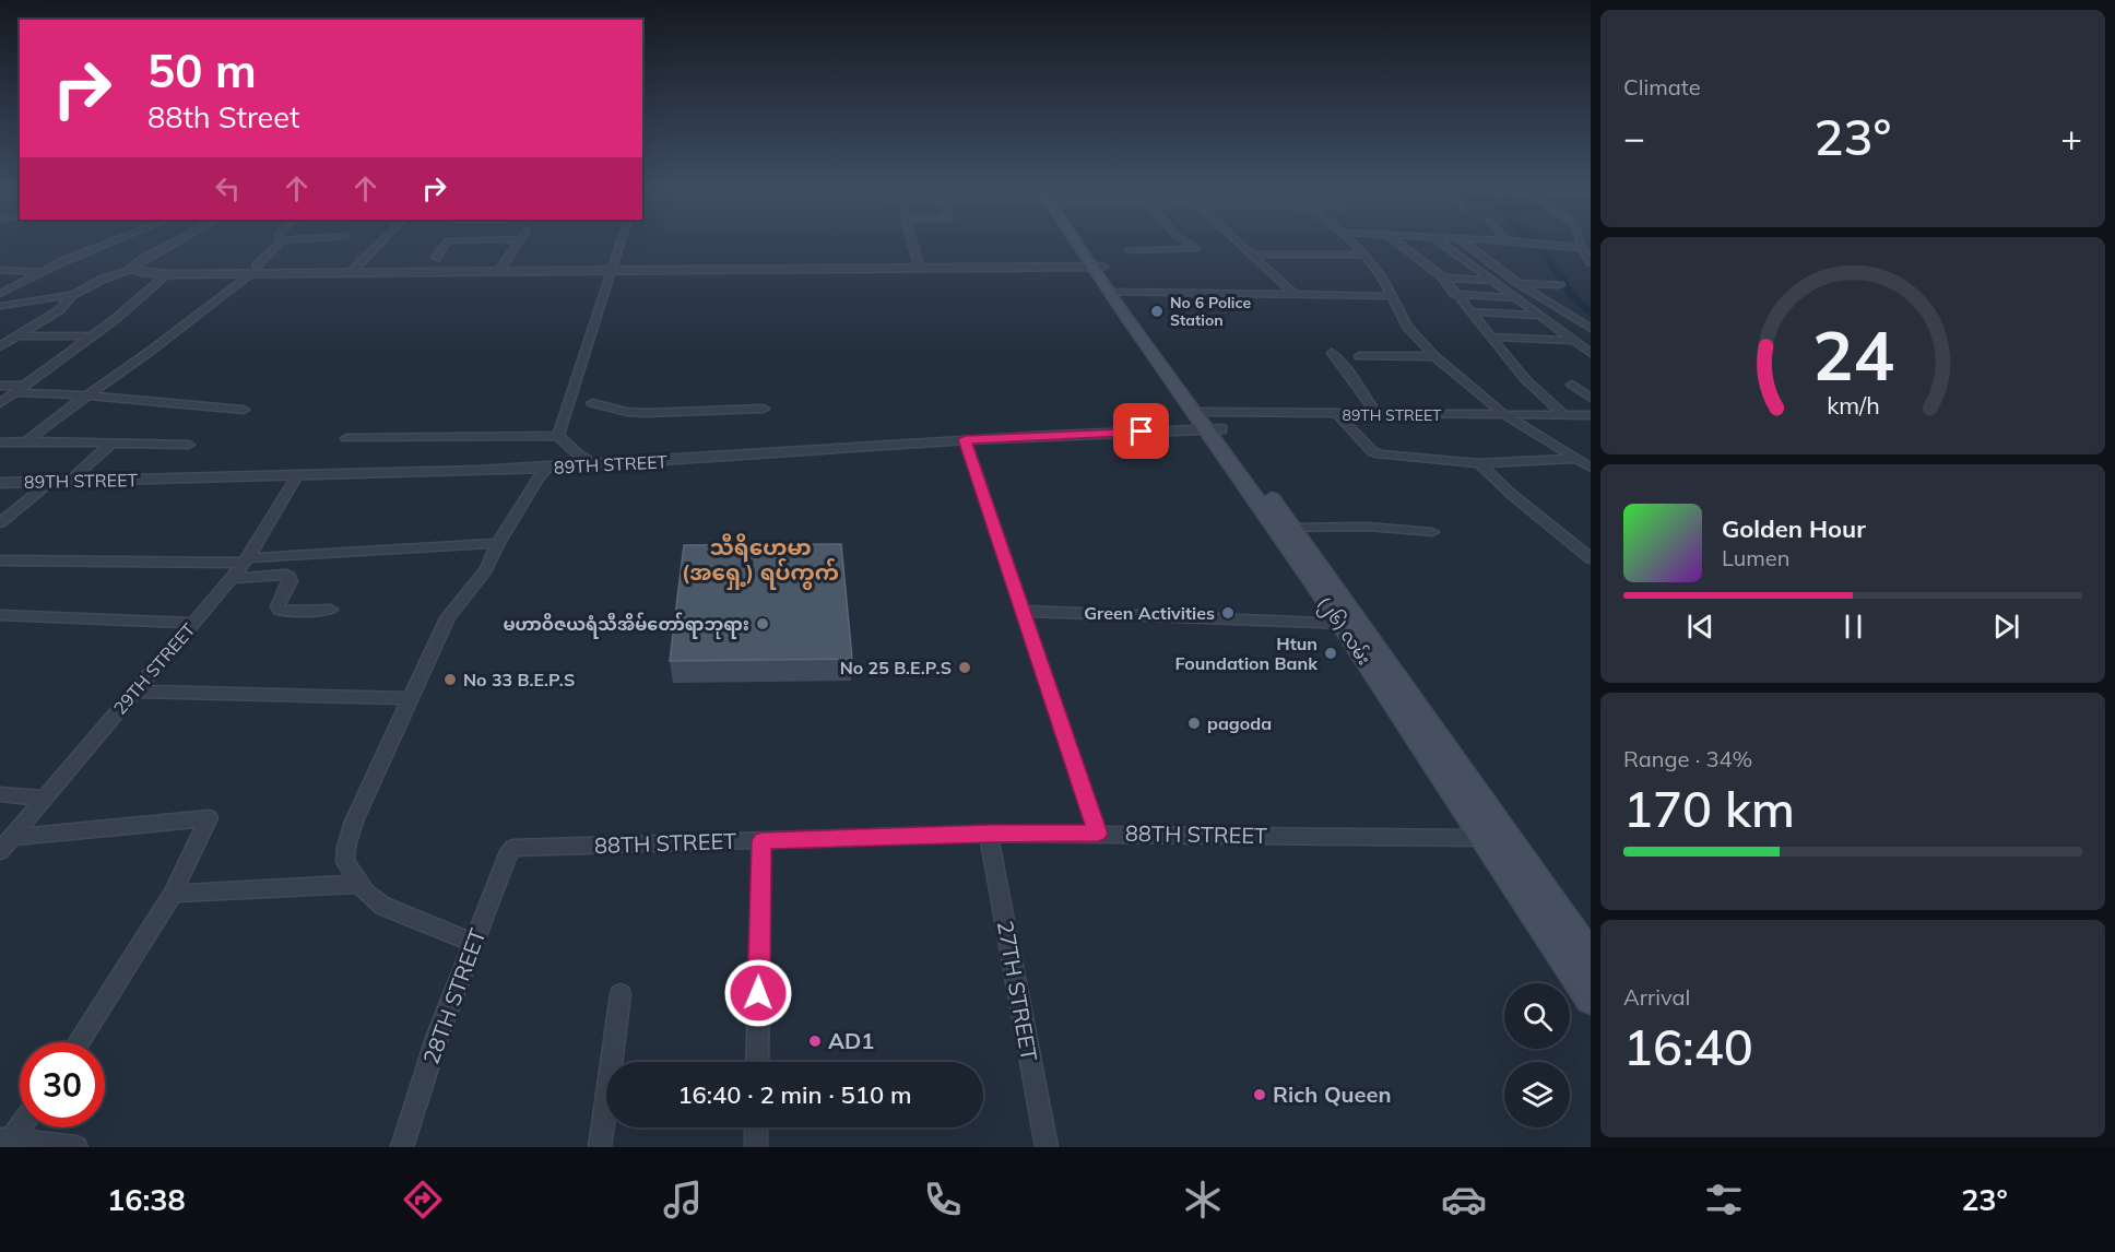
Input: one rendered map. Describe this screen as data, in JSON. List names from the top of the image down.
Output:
{
  "streets": {
    "main road": ["(၂၆) လမ်း"],
    "street": [
      "89TH STREET",
      "29TH STREET",
      "88TH STREET",
      "27TH STREET",
      "28TH STREET"
    ]
  },
  "crossings": [
    ["89TH STREET", "(၂၆) လမ်း"],
    ["89TH STREET", "29TH STREET"],
    ["(၂၆) လမ်း", "88TH STREET"],
    ["88TH STREET", "27TH STREET"],
    ["88TH STREET", "28TH STREET"]
  ],
  "districts": ["သီရိဟေမာ (အရှေ့) ရပ်ကွက်"],
  "places": [
    "No 6 Police Station",
    "Green Activities",
    "မဟာဝိဇယရံသီအိမ်တော်ရာဘုရား",
    "Htun Foundation Bank",
    "No 25 B.E.P.S",
    "No 33 B.E.P.S",
    "pagoda",
    "AD1",
    "Rich Queen"
  ],
  "page": {
    "tile": [
      "Climate",
      ["Range · 34%", "170 km"],
      ["Arrival", "16:40"]
    ],
    "turn": ["50 m", "88th Street"],
    "heat": ["−", "23°", "+"],
    "song": ["Golden Hour", "Lumen"],
    "limit": "30",
    "trip": "16:40 · 2 min · 510 m",
    "tabs": ["16:38", "23°"],
    "gauge": ["24", "km/h"]
  }
}
